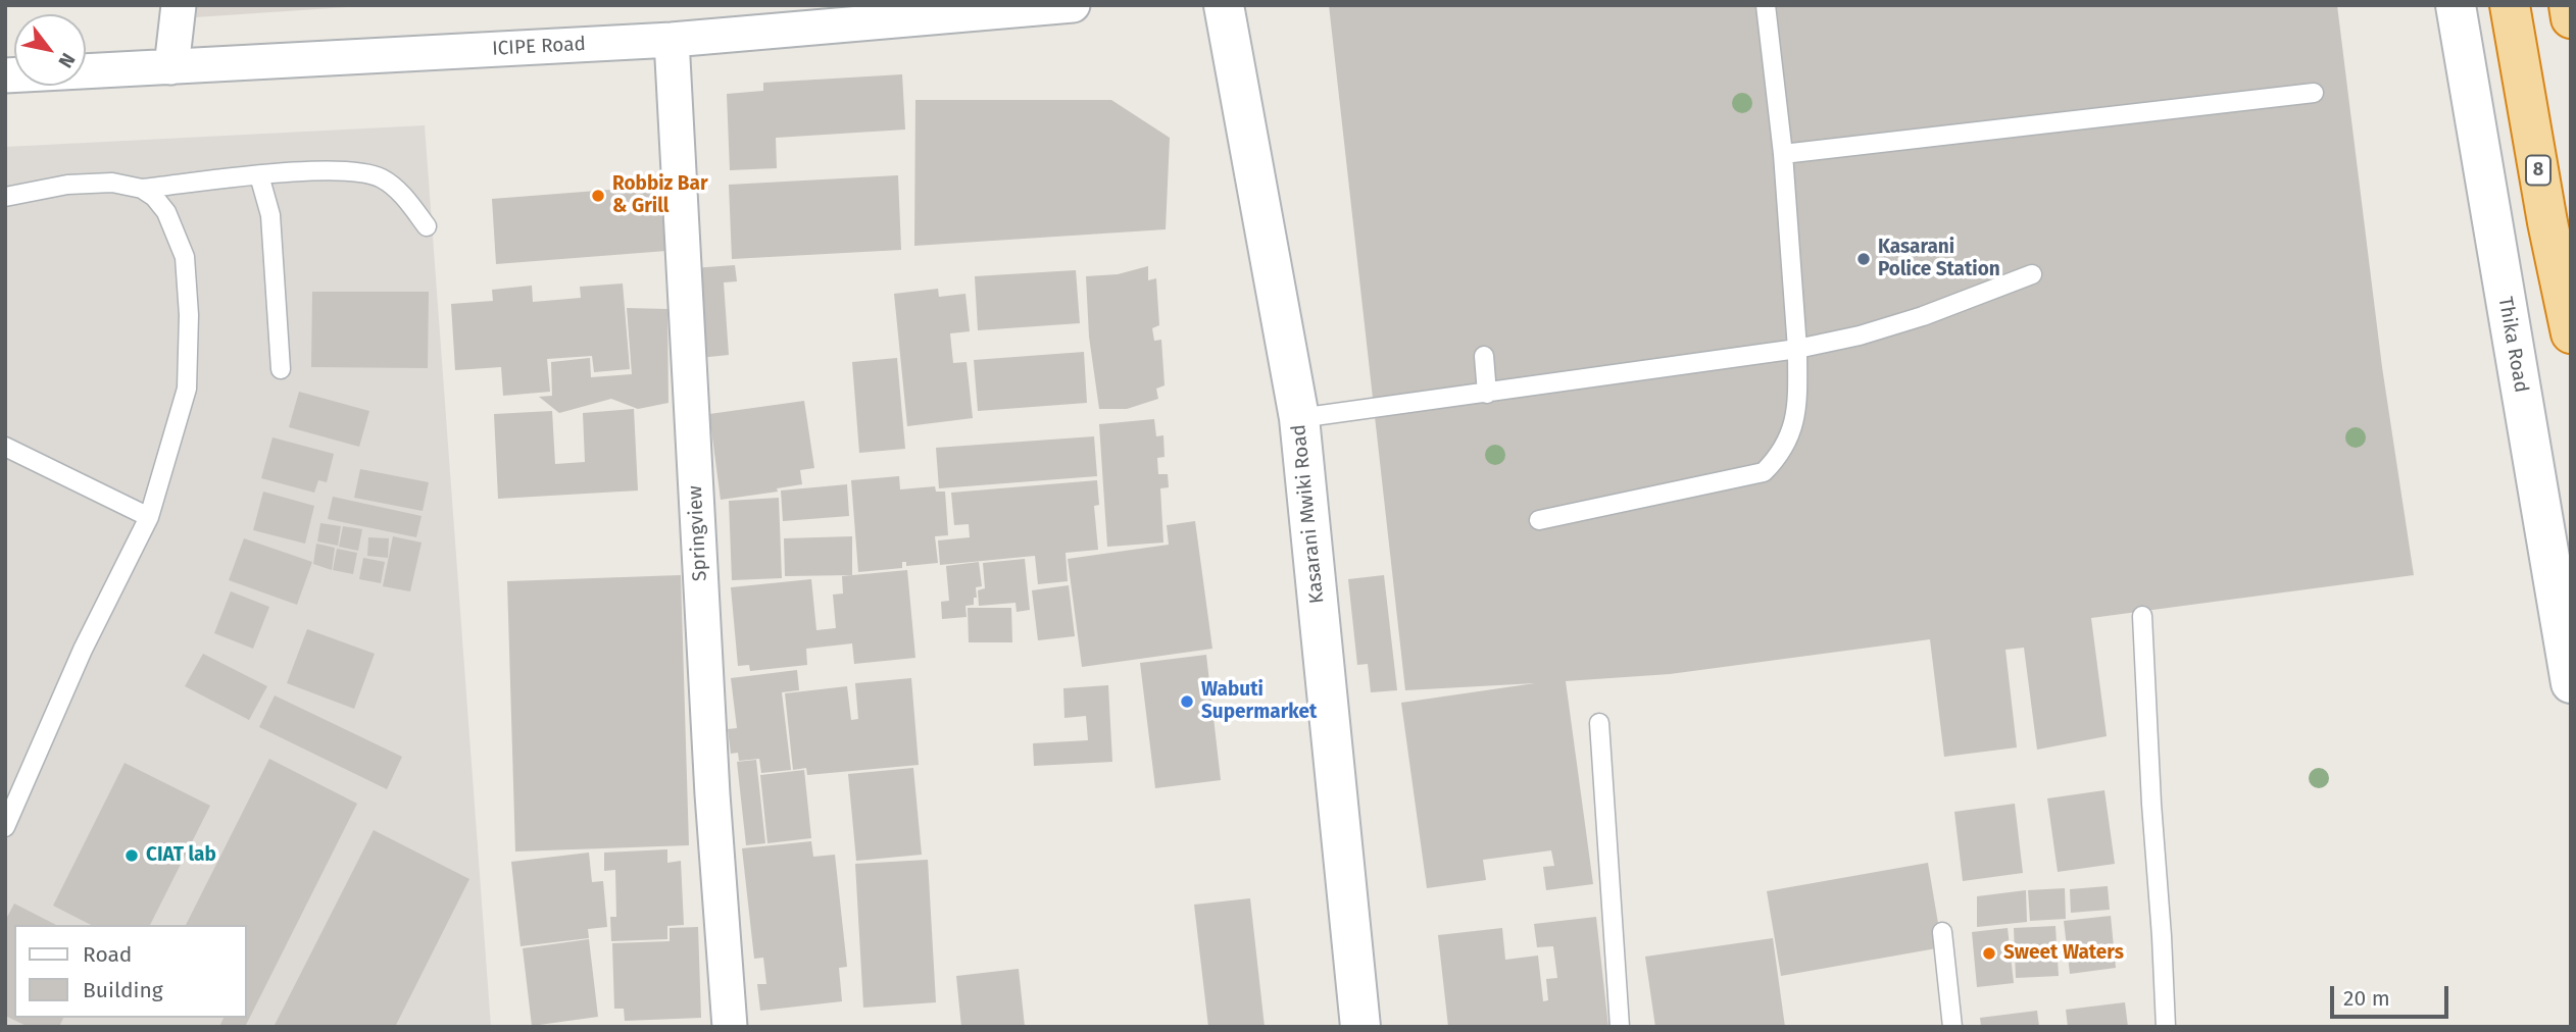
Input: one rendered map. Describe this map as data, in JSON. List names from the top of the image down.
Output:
{
  "streets": {
    "highway": ["8"],
    "main road": ["Thika Road", "Kasarani Mwiki Road"],
    "street": ["ICIPE Road", "Springview"]
  },
  "crossings": [
    ["ICIPE Road", "Springview"]
  ],
  "places": [
    "Robbiz Bar & Grill",
    "Kasarani Police Station",
    "Wabuti Supermarket",
    "CIAT lab",
    "Sweet Waters"
  ],
  "legend": ["Road", "Building"],
  "scale_bar": "20 m",
  "north": "bottom right"
}
